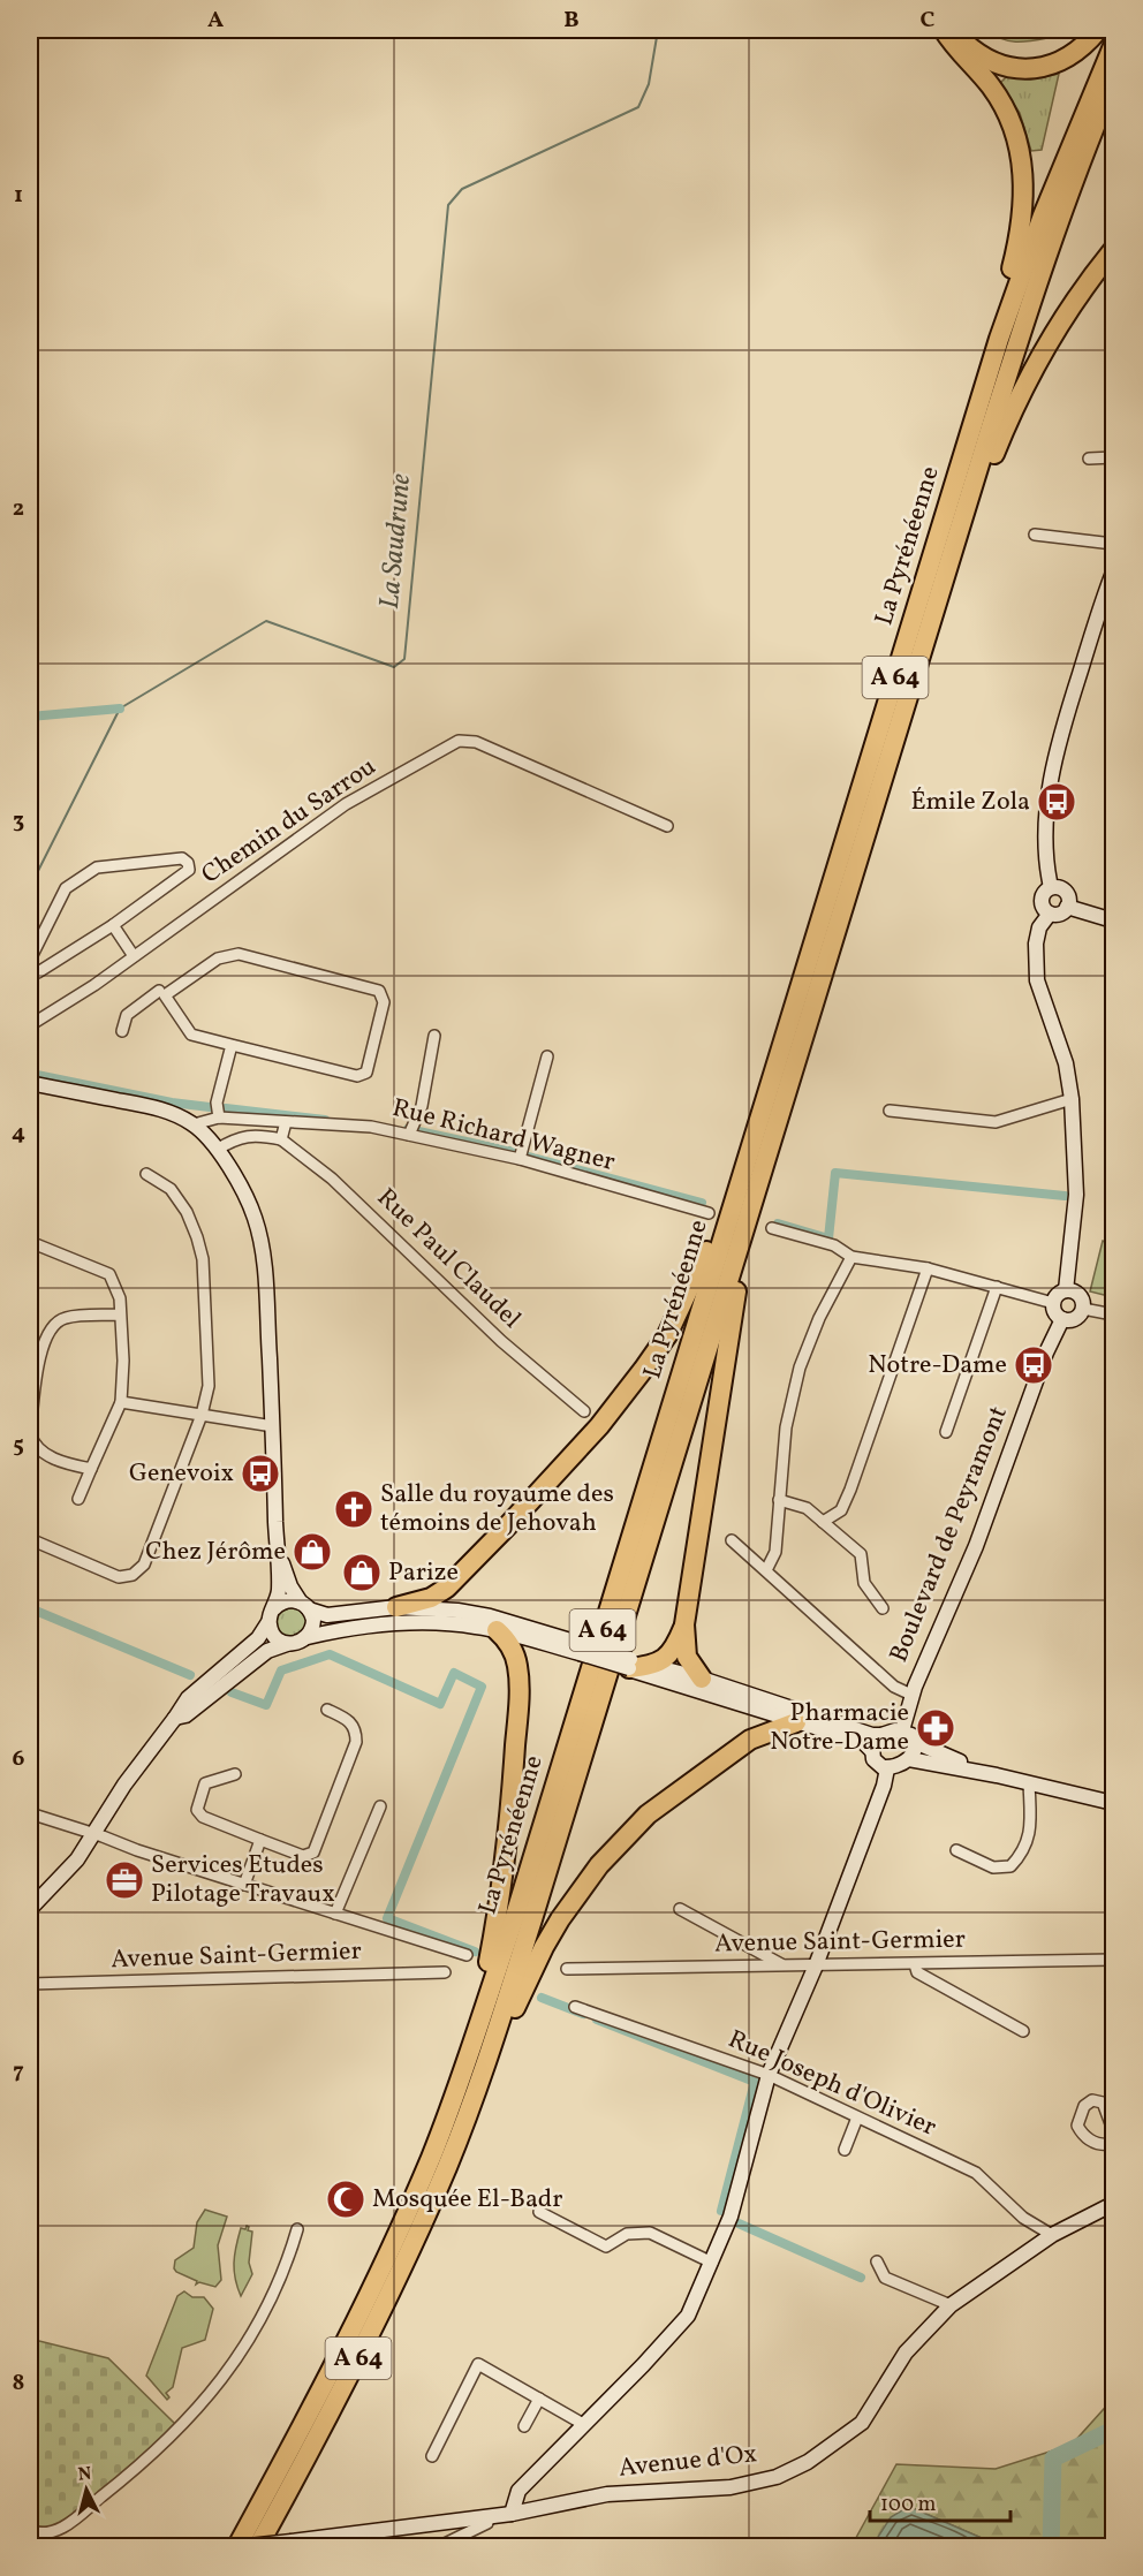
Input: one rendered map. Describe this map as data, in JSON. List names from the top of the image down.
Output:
{
  "streets": {
    "highway": ["La Pyrénéenne", "A 64"],
    "street": [
      "Chemin du Sarrou",
      "Rue Richard Wagner",
      "Rue Paul Claudel",
      "Boulevard de Peyramont",
      "Avenue Saint-Germier",
      "Rue Joseph d'Olivier",
      "Avenue d'Ox"
    ]
  },
  "crossings": [
    ["Rue Joseph d'Olivier", "Avenue d'Ox"]
  ],
  "water": ["La Saudrune"],
  "places": {
    "bus stop": ["Émile Zola", "Notre-Dame", "Genevoix"],
    "church": ["Salle du royaume des témoins de Jehovah"],
    "shop": ["Chez Jérôme", "Parize"],
    "pharmacy": ["Pharmacie Notre-Dame"],
    "office": ["Services Etudes Pilotage Travaux"],
    "mosque": ["Mosquée El-Badr"]
  },
  "scale_bar": "100 m",
  "north": "top",
  "grid": {
    "columns": ["A", "B", "C"],
    "rows": [
      "1",
      "2",
      "3",
      "4",
      "5",
      "6",
      "7",
      "8"
    ]
  }
}
